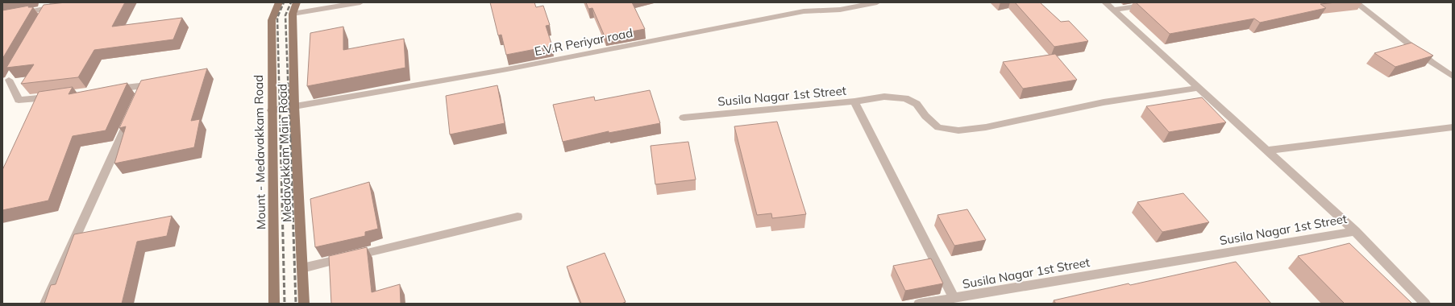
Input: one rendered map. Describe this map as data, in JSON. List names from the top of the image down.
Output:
{
  "streets": {
    "main road": ["Mount - Medavakkam Road", "Medavakkam Main Road"],
    "street": ["E.V.R Periyar road", "Susila Nagar 1st Street"]
  },
  "crossings": [
    ["E.V.R Periyar road", "Mount - Medavakkam Road"],
    ["E.V.R Periyar road", "Medavakkam Main Road"]
  ]
}
